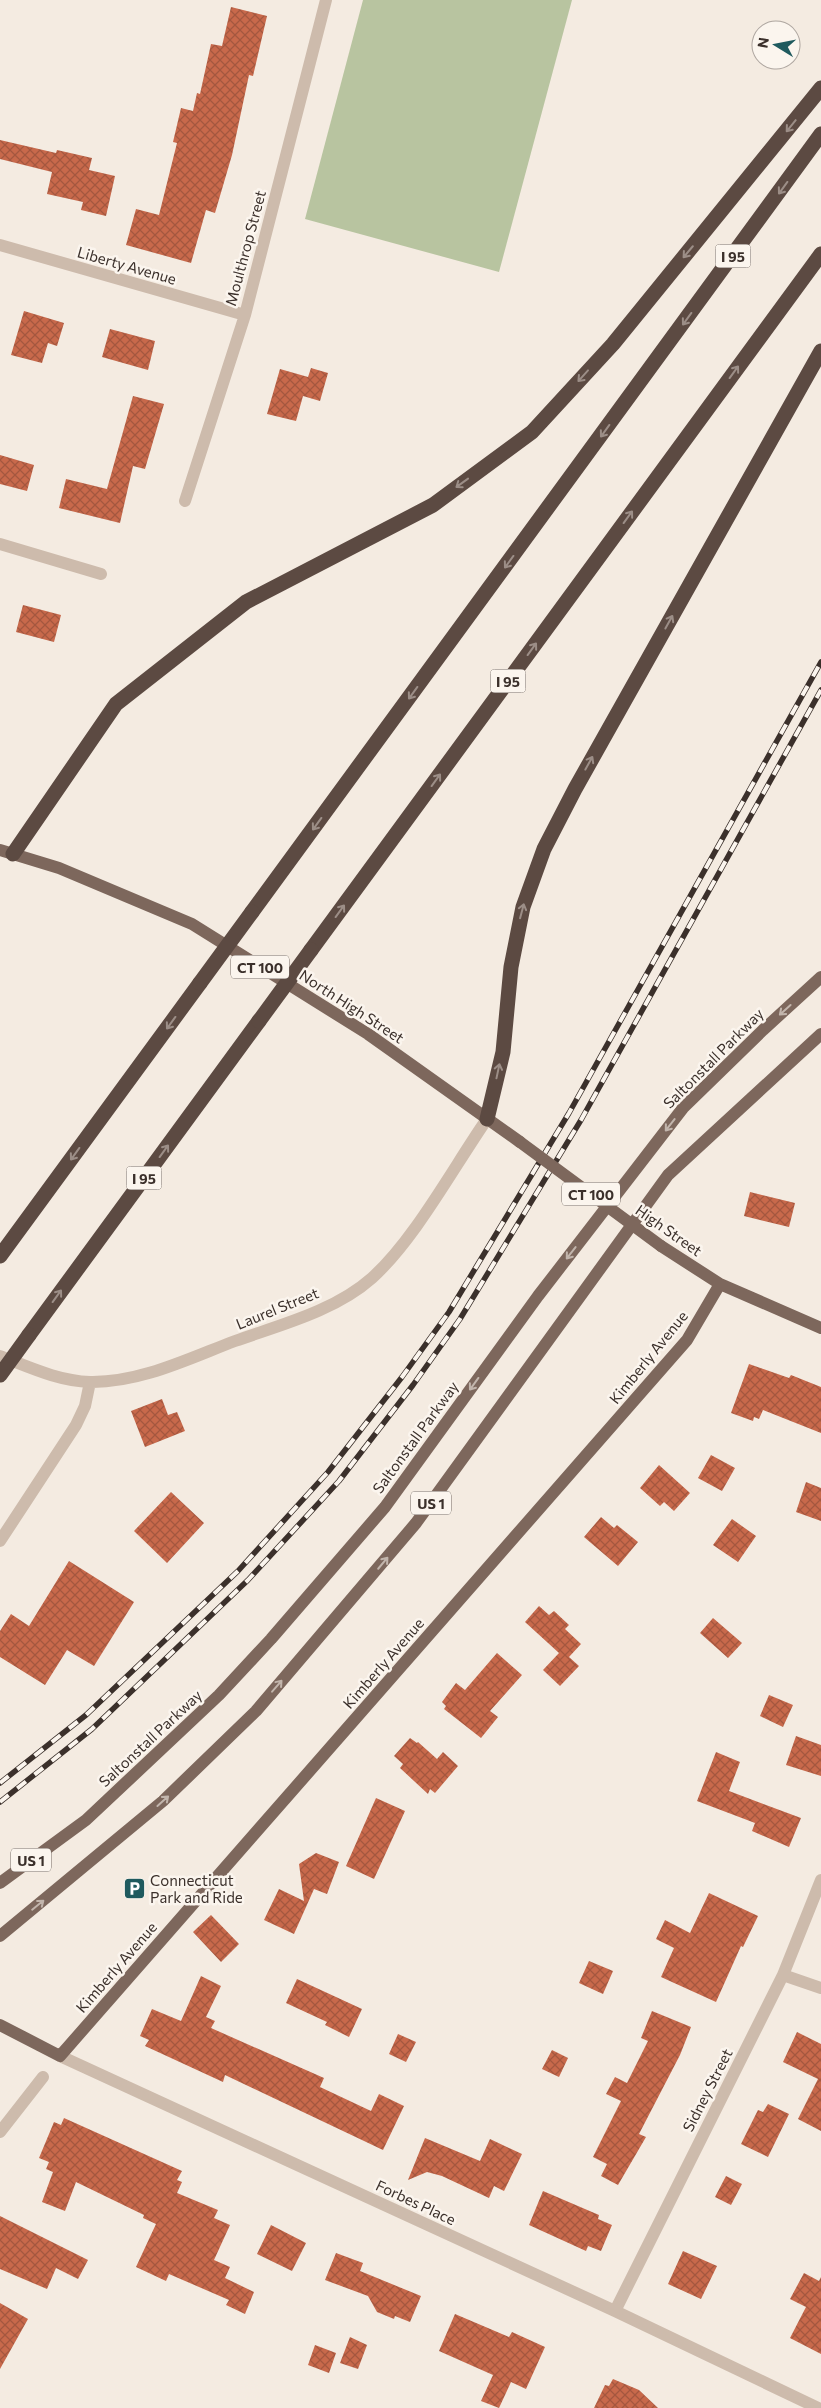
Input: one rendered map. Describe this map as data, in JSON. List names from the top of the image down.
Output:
{
  "streets": {
    "highway": ["I 95"],
    "main road": [
      "CT 100",
      "North High Street",
      "Saltonstall Parkway",
      "High Street",
      "Kimberly Avenue",
      "US 1",
      "Forbes Place"
    ],
    "street": [
      "Moulthrop Street",
      "Liberty Avenue",
      "Laurel Street",
      "Sidney Street"
    ]
  },
  "crossings": [
    ["Moulthrop Street", "Liberty Avenue"],
    ["North High Street", "High Street"],
    ["North High Street", "Laurel Street"],
    ["High Street", "Laurel Street"],
    ["High Street", "Kimberly Avenue"],
    ["Kimberly Avenue", "Forbes Place"],
    ["Sidney Street", "Forbes Place"]
  ],
  "places": {
    "parking": ["Connecticut Park and Ride"]
  },
  "north": "left"
}
